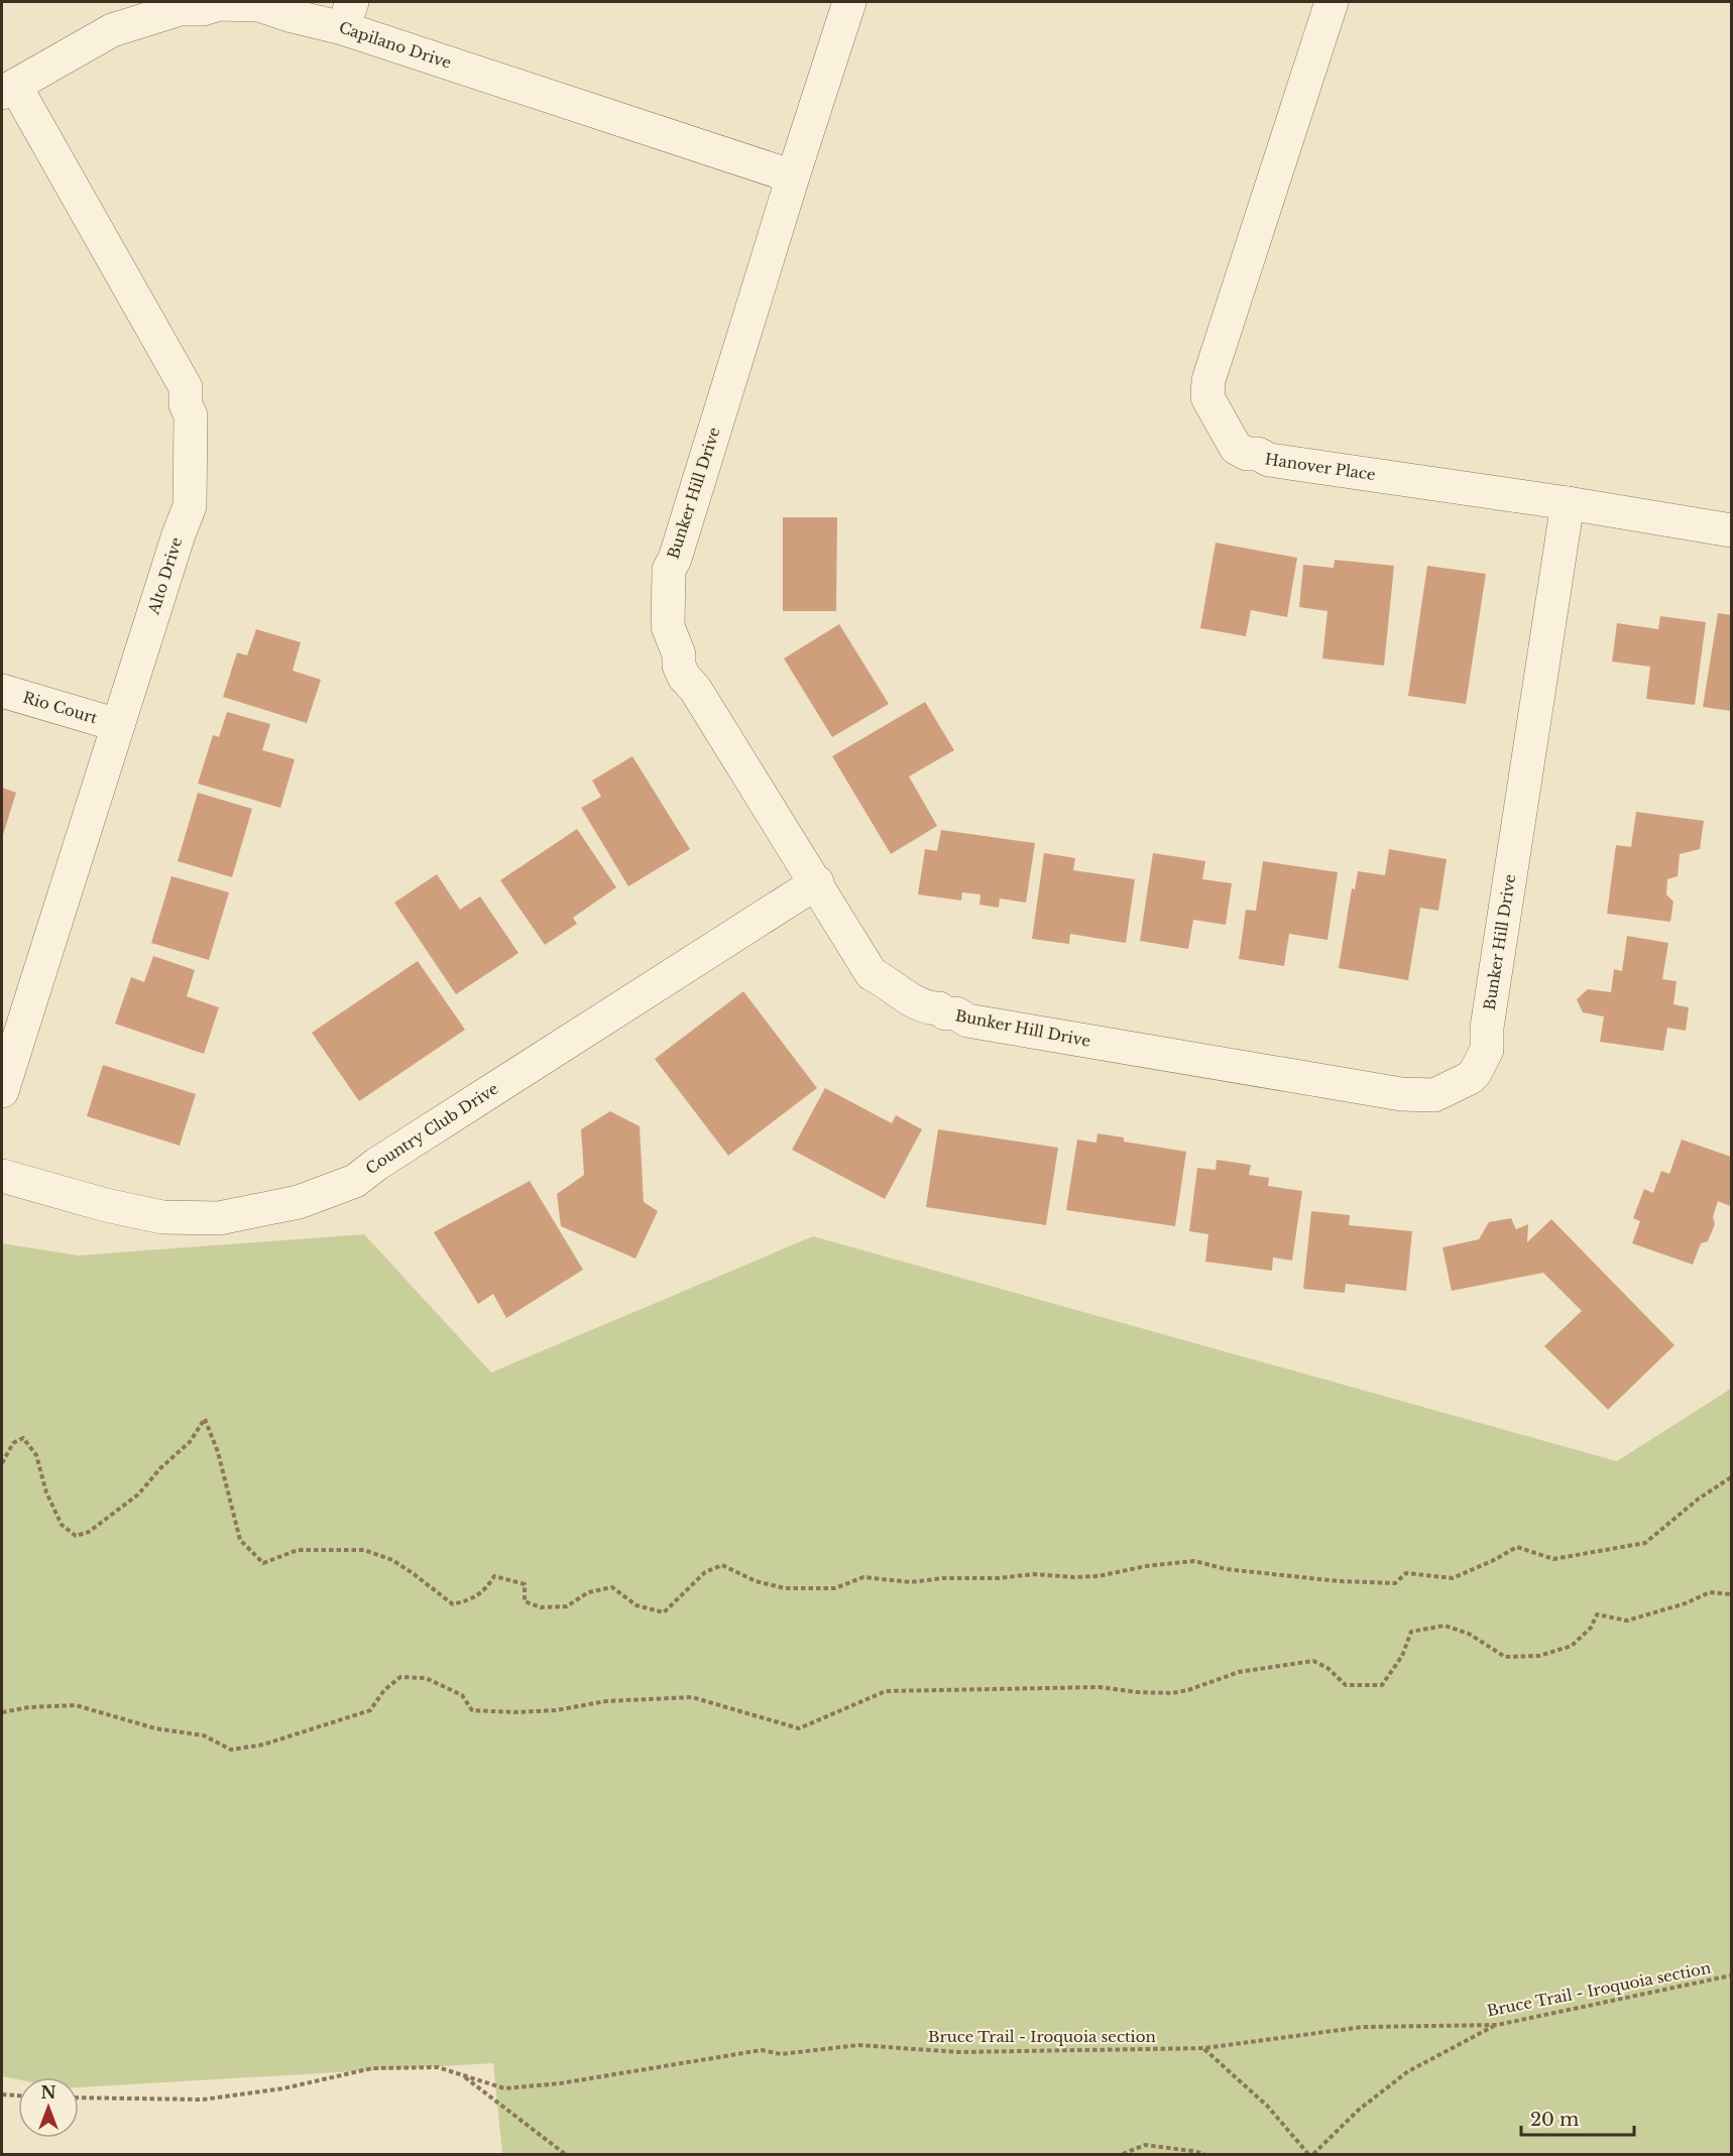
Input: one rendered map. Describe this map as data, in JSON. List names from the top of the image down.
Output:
{
  "streets": {
    "street": [
      "Capilano Drive",
      "Hanover Place",
      "Bunker Hill Drive",
      "Alto Drive",
      "Rio Court",
      "Country Club Drive"
    ],
    "path": ["Bruce Trail - Iroquoia section"]
  },
  "crossings": [
    ["Capilano Drive", "Bunker Hill Drive"],
    ["Capilano Drive", "Alto Drive"],
    ["Hanover Place", "Bunker Hill Drive"],
    ["Bunker Hill Drive", "Country Club Drive"],
    ["Alto Drive", "Rio Court"]
  ],
  "scale_bar": "20 m",
  "north": "top"
}
